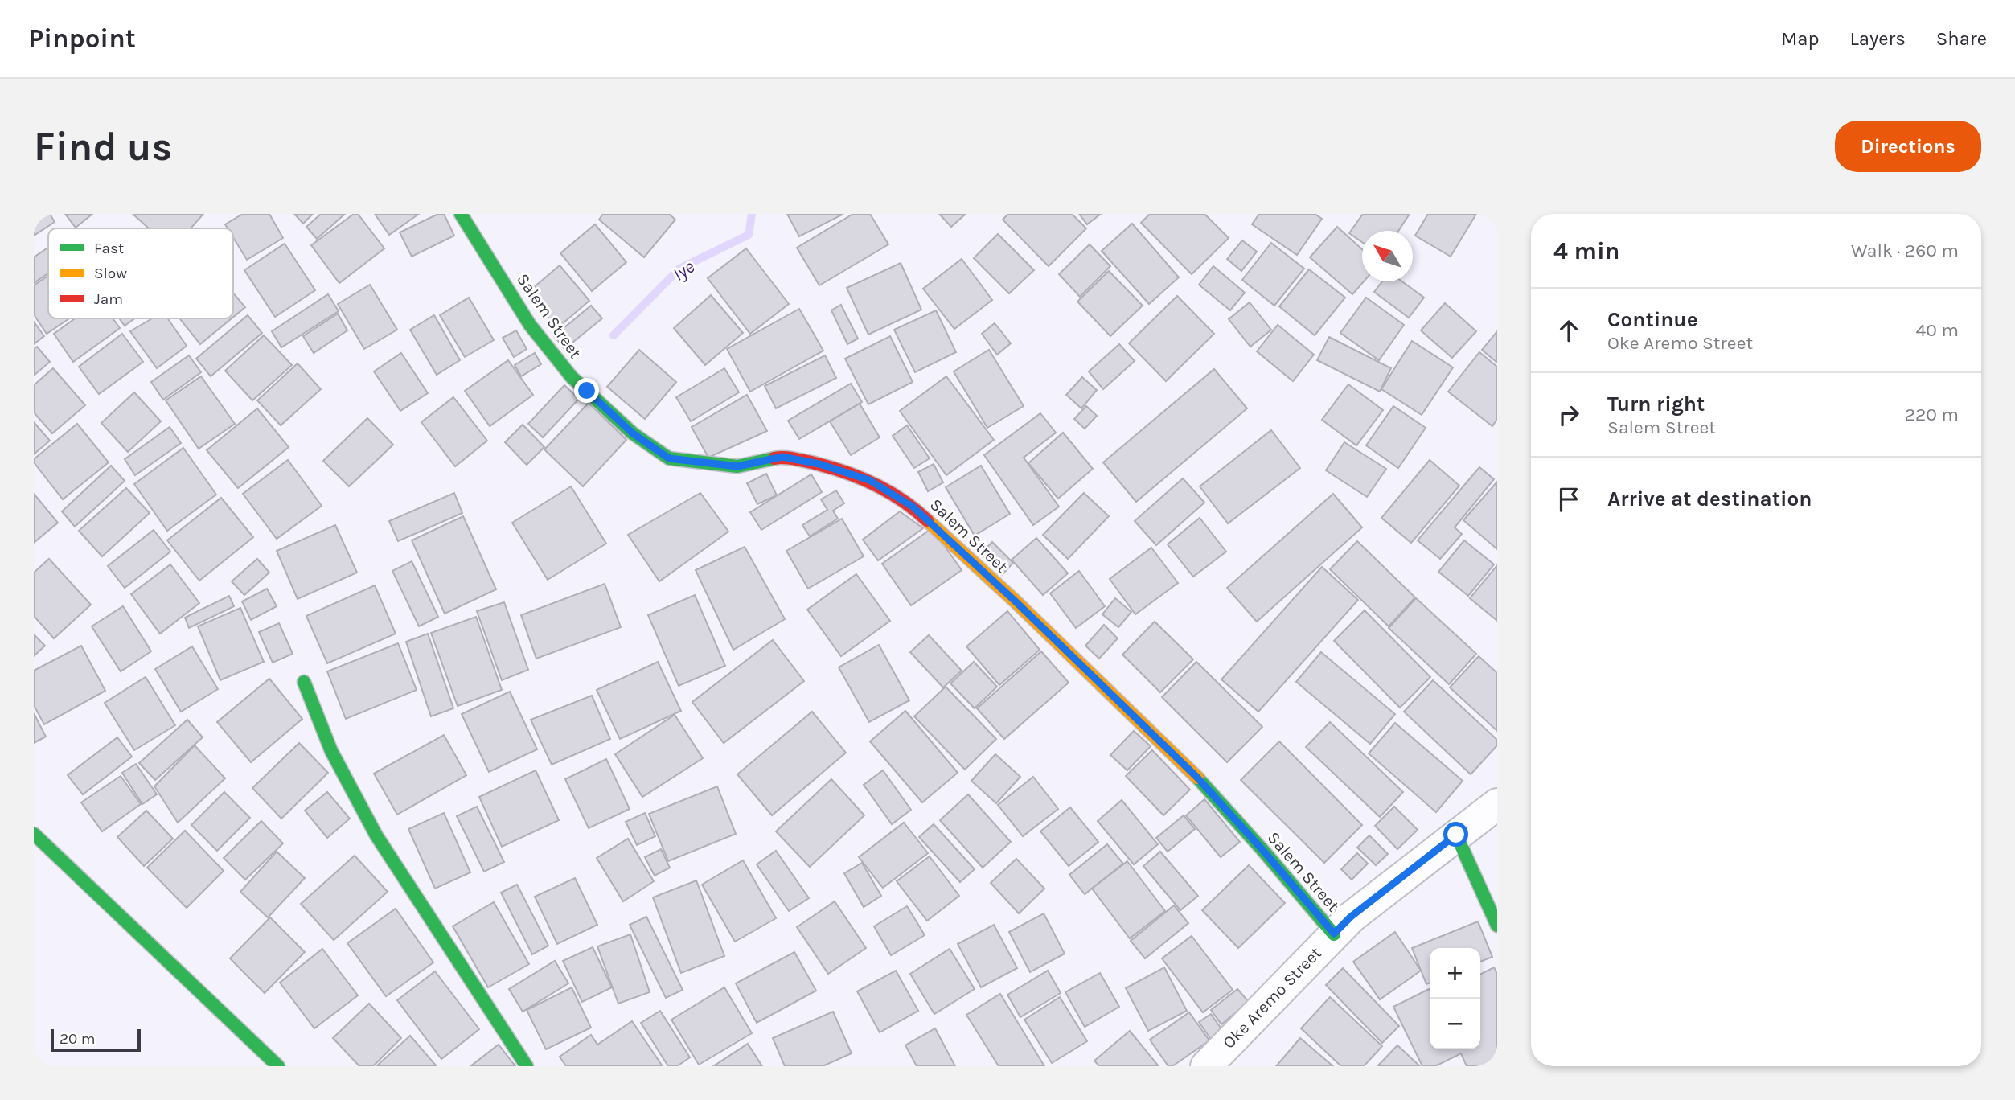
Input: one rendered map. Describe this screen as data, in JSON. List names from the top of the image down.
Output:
{
  "streets": {
    "street": ["Salem Street", "Oke Aremo Street"]
  },
  "crossings": [
    ["Salem Street", "Oke Aremo Street"]
  ],
  "water": ["Iye"],
  "legend": ["Fast", "Slow", "Jam"],
  "scale_bar": "20 m",
  "north": "top left",
  "page": {
    "header": "Pinpoint",
    "nav": ["Map", "Layers", "Share"],
    "buttons": "Directions",
    "title": "Find us",
    "heading": ["4 min", "Walk · 260 m"],
    "list": [
      ["Continue", "Oke Aremo Street", "40 m"],
      ["Turn right", "Salem Street", "220 m"],
      "Arrive at destination"
    ],
    "map_buttons": ["+", "−"],
    "scale": "20 m"
  }
}
